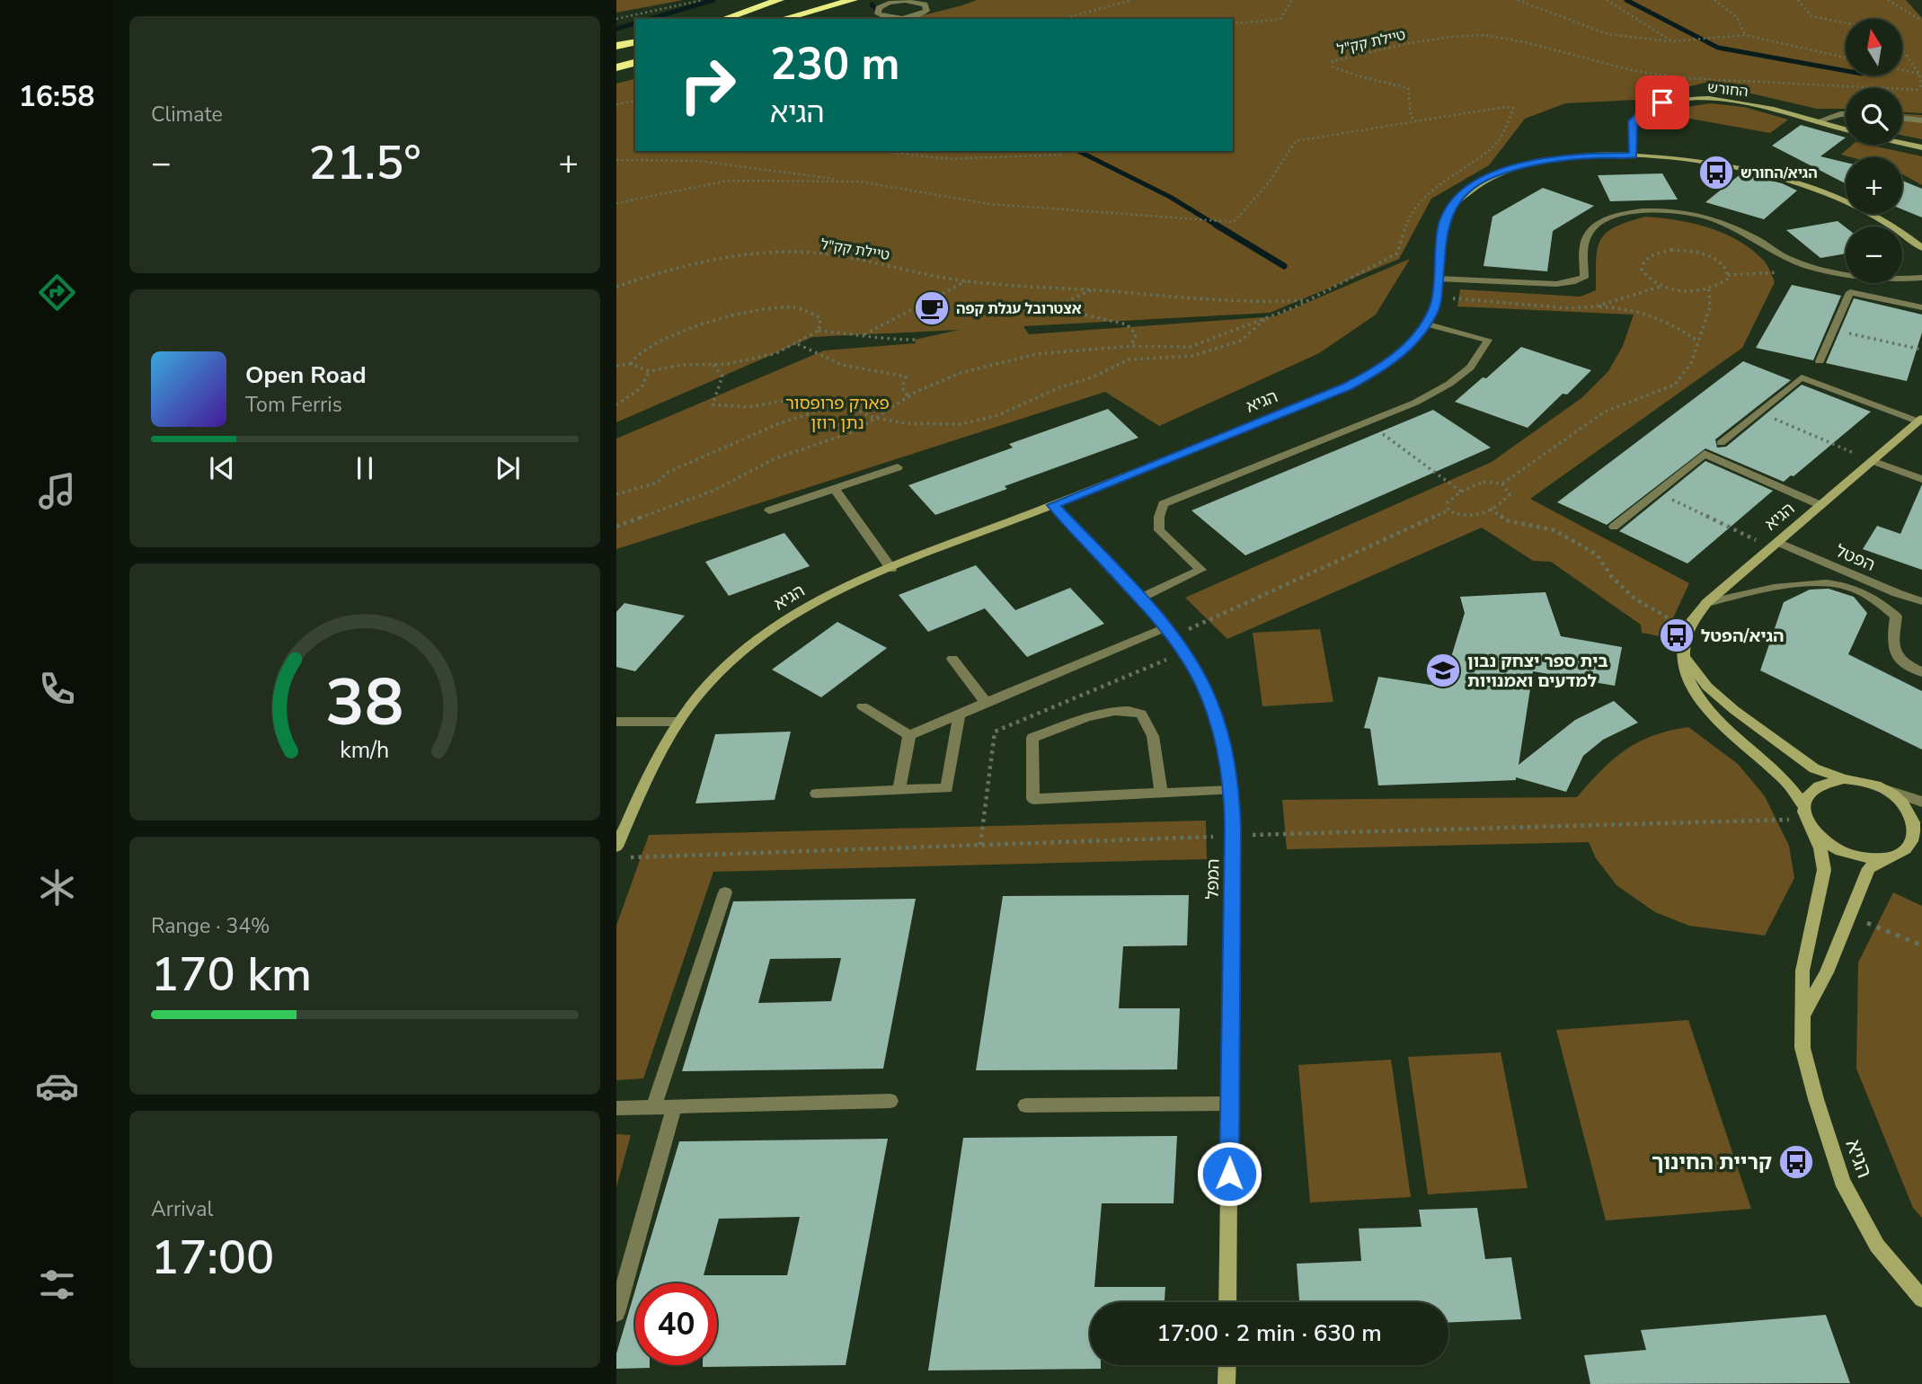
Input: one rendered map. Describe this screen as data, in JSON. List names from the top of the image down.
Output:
{
  "streets": {
    "street": [
      "החורש",
      "הגיא",
      "הפטל",
      "המפל"
    ],
    "path": ["טיילת קק\"ל"]
  },
  "crossings": [
    ["החורש", "הגיא"],
    ["הגיא", "הפטל"],
    ["הגיא", "המפל"]
  ],
  "parks": ["פארק פרופסור נתן רוזן"],
  "places": {
    "bus stop": ["הגיא/החורש", "הגיא/הפטל", "קריית החינוך"],
    "cafe": ["אצטרובל עגלת קפה"],
    "school or university": ["בית ספר יצחק נבון למדעים ואמנויות"]
  },
  "north": "top",
  "page": {
    "tabs": "16:58",
    "tile": [
      "Climate",
      ["Range · 34%", "170 km"],
      ["Arrival", "17:00"]
    ],
    "map_buttons": ["+", "−"],
    "turn": ["230 m", "הגיא"],
    "heat": ["−", "21.5°", "+"],
    "song": ["Open Road", "Tom Ferris"],
    "limit": "40",
    "trip": "17:00 · 2 min · 630 m",
    "gauge": ["38", "km/h"]
  }
}
